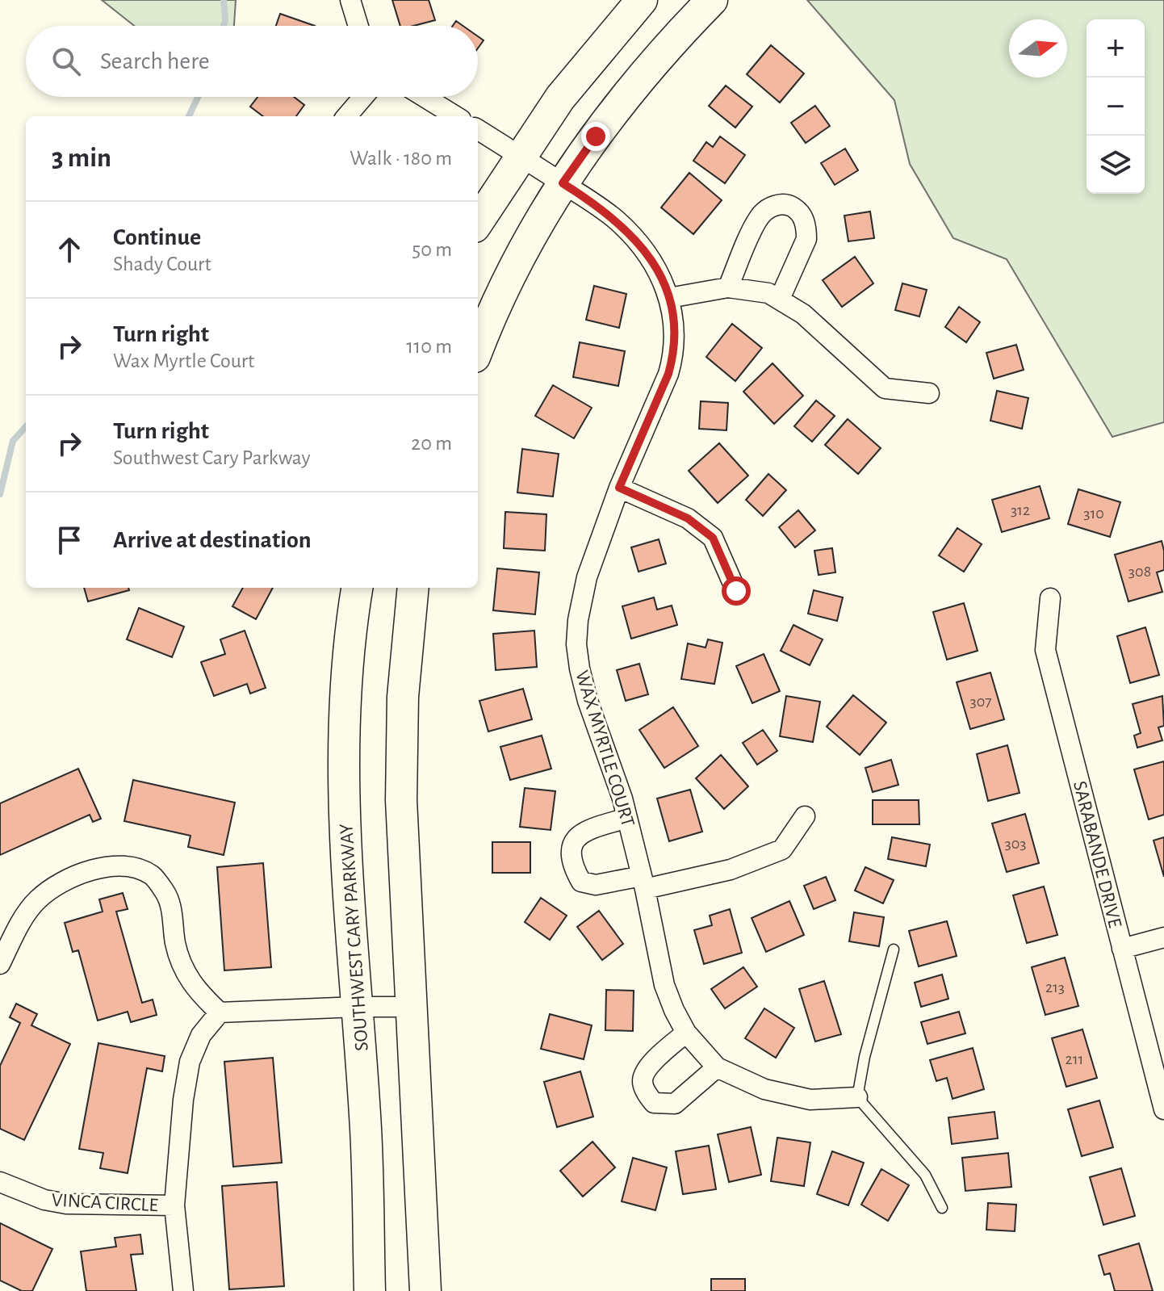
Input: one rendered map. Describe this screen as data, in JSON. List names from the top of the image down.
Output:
{
  "streets": {
    "main road": ["SOUTHWEST CARY PARKWAY"],
    "street": ["WAX MYRTLE COURT", "SARABANDE DRIVE", "VINCA CIRCLE"]
  },
  "house_numbers": [
    "312",
    "310",
    "308",
    "307",
    "303",
    "213",
    "211"
  ],
  "north": "right",
  "page": {
    "map_buttons": ["+", "−"],
    "search": "Search here",
    "heading": ["3 min", "Walk · 180 m"],
    "list": [
      ["Continue", "Shady Court", "50 m"],
      ["Turn right", "Wax Myrtle Court", "110 m"],
      ["Turn right", "Southwest Cary Parkway", "20 m"],
      "Arrive at destination"
    ]
  }
}
